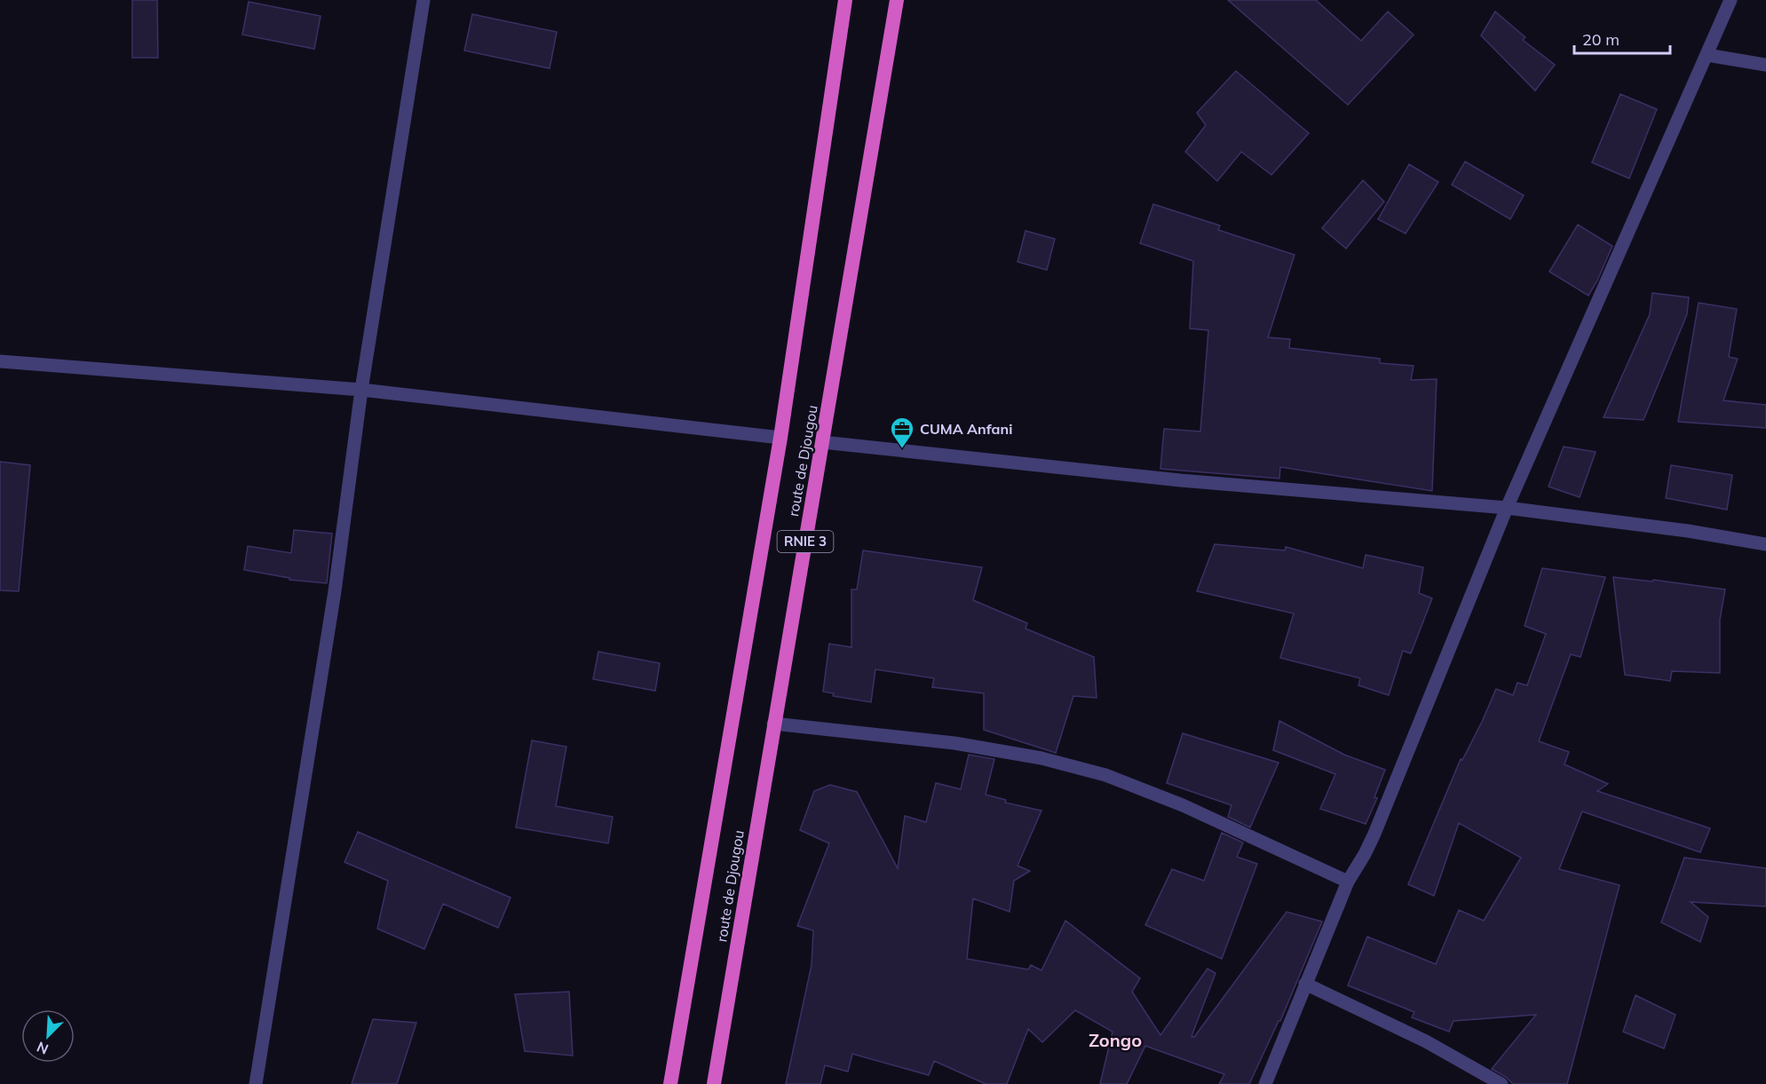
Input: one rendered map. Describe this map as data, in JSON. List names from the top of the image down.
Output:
{
  "streets": {
    "highway": ["route de Djougou", "RNIE 3"]
  },
  "districts": ["Zongo"],
  "places": {
    "office": ["CUMA Anfani"]
  },
  "scale_bar": "20 m",
  "north": "bottom left"
}
